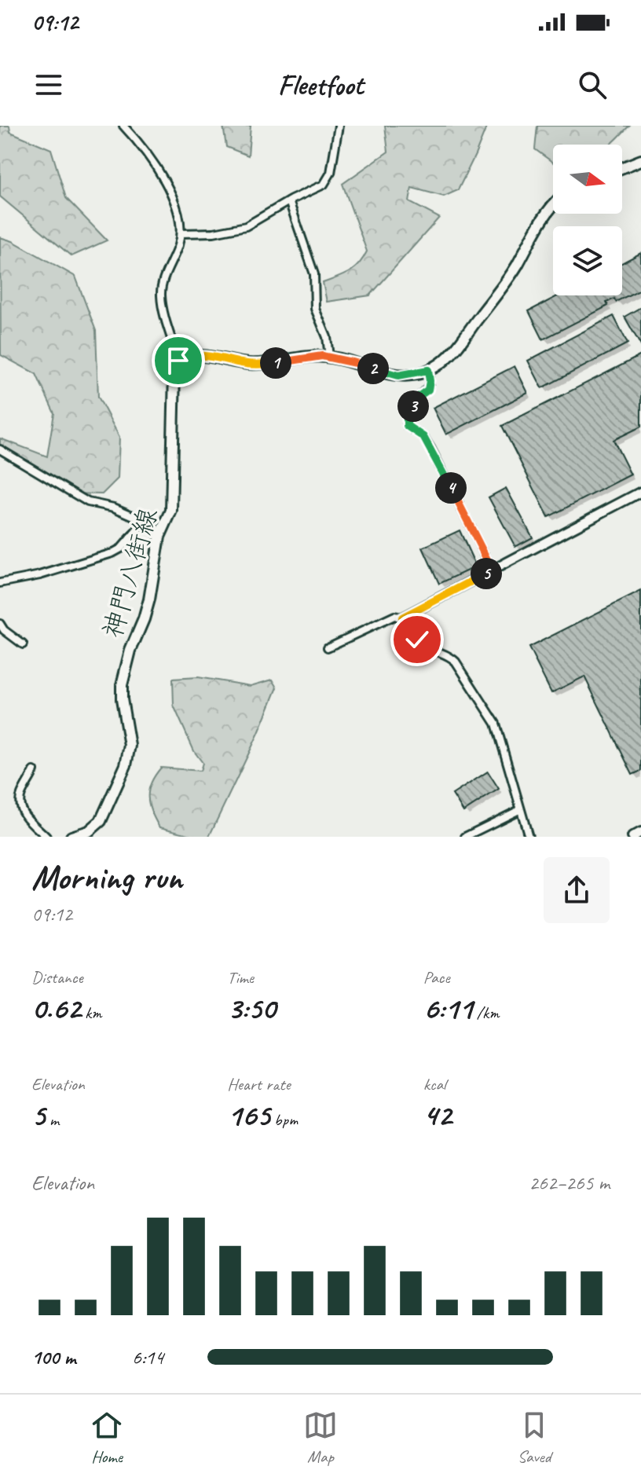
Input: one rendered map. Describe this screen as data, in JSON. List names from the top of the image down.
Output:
{
  "streets": {
    "main road": ["神門八街線"]
  },
  "north": "right",
  "page": {
    "status": "09:12",
    "header": "Fleetfoot",
    "pins": [
      "1",
      "2",
      "3",
      "4",
      "5"
    ],
    "heading": ["Morning run", "09:12"],
    "stats": [
      ["Distance", "0.62 km"],
      ["Time", "3:50"],
      ["Pace", "6:11 /km"],
      ["Elevation", "5 m"],
      ["Heart rate", "165 bpm"],
      ["kcal", "42"]
    ],
    "chart": ["Elevation", "262–265 m"],
    "list": [
      {
        "name": "100 m",
        "note": "6:14"
      }
    ],
    "tabs": ["Home", "Map", "Saved"]
  }
}
